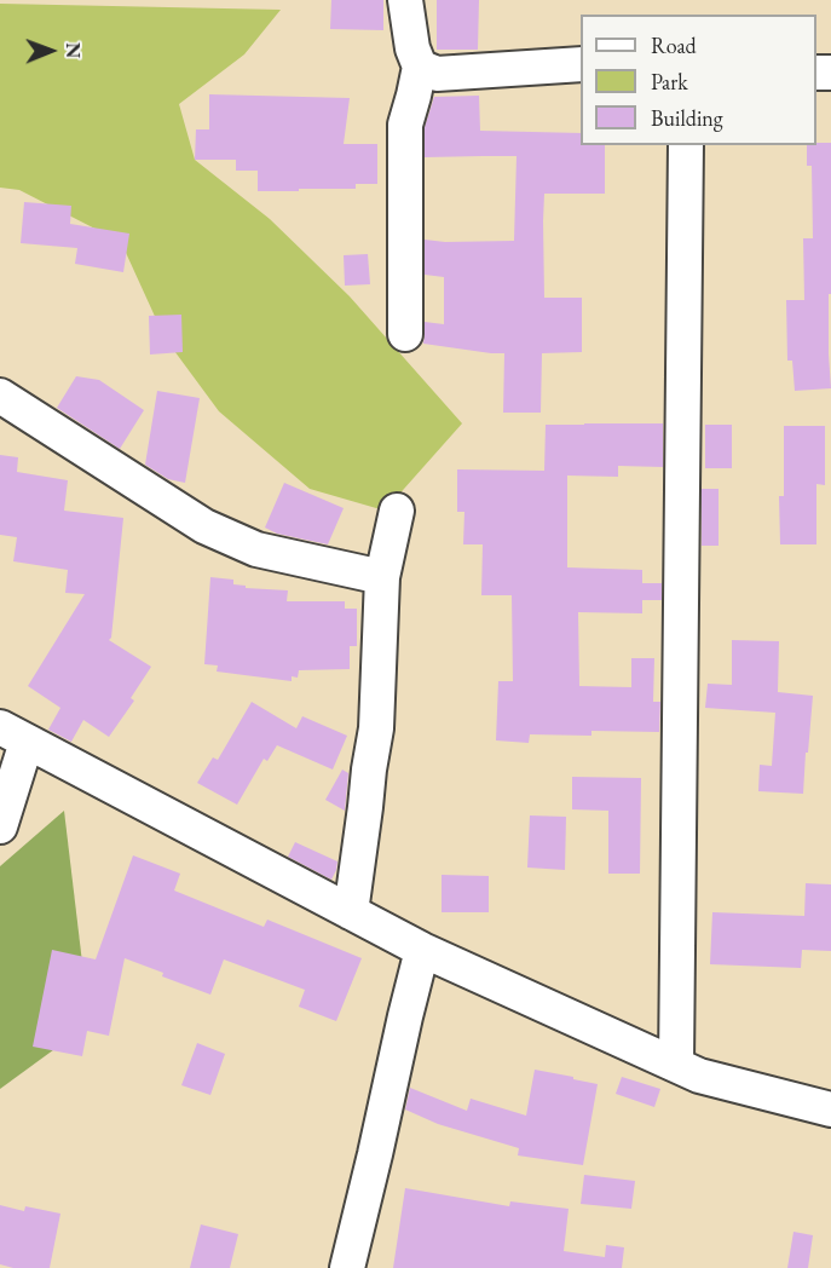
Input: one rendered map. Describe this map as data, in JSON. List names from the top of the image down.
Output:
{
  "legend": ["Road", "Park", "Building"],
  "north": "right"
}
